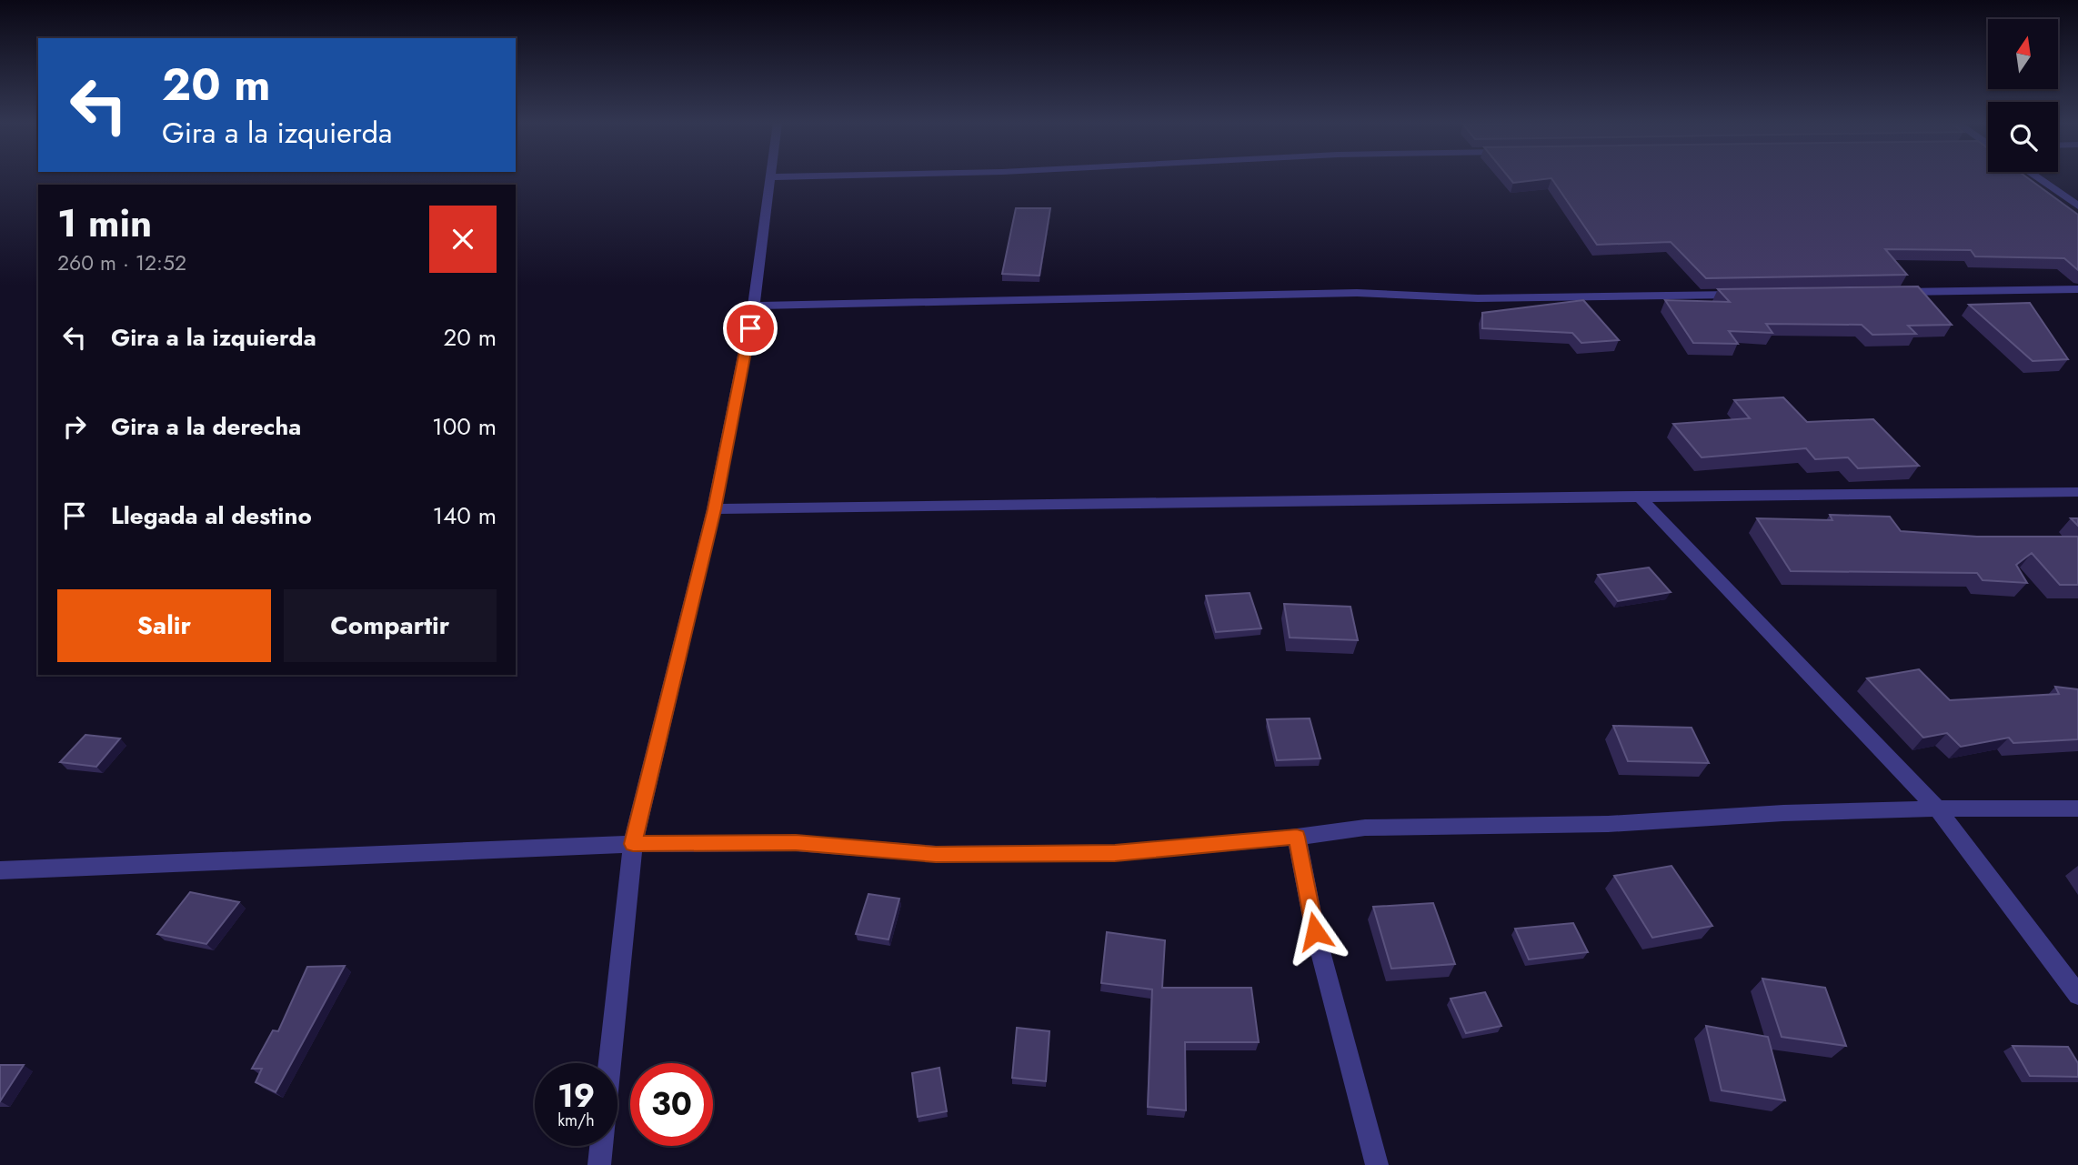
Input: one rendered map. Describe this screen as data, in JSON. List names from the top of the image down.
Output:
{
  "north": "top",
  "page": {
    "turn": ["20 m", "Gira a la izquierda"],
    "heading": ["1 min", "260 m · 12:52"],
    "list": [
      {
        "name": "Gira a la izquierda",
        "value": "20 m"
      },
      {
        "name": "Gira a la derecha",
        "value": "100 m"
      },
      {
        "name": "Llegada al destino",
        "value": "140 m"
      }
    ],
    "buttons": ["Salir", "Compartir"],
    "speed": "19 km/h",
    "limit": "30"
  }
}
